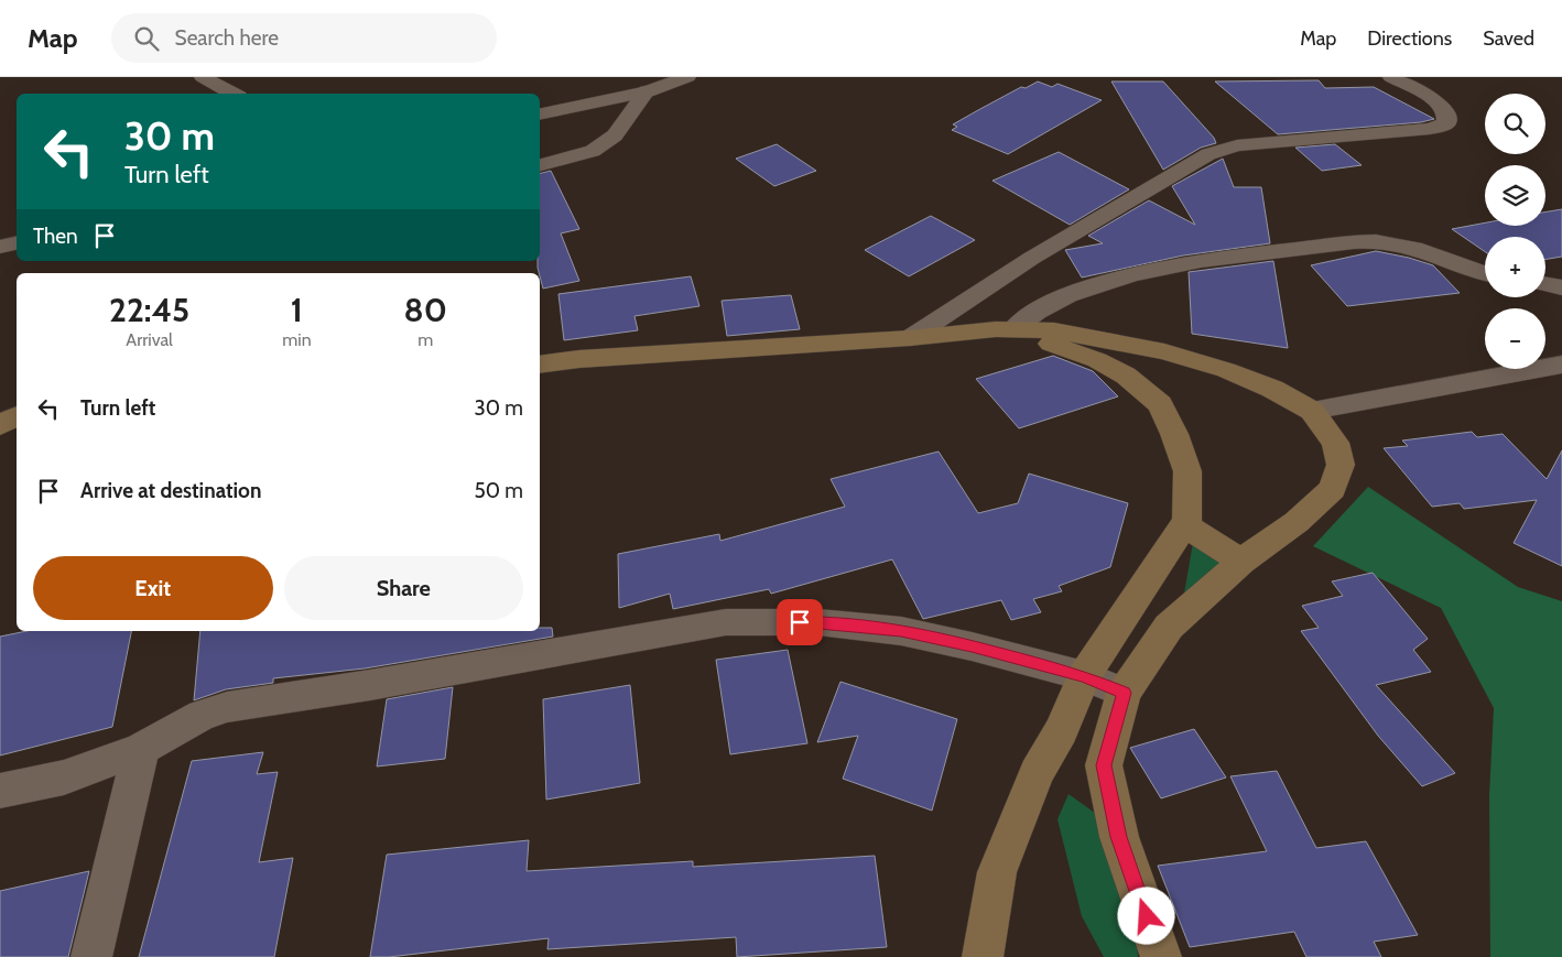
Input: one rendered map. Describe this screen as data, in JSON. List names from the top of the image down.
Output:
{
  "page": {
    "header": "Map",
    "search": "Search here",
    "nav": ["Map", "Directions", "Saved"],
    "map_buttons": ["+", "−"],
    "turn": ["30 m", "Turn left"],
    "then": "Then",
    "eta": [
      "22:45",
      "Arrival",
      "1",
      "min",
      "80",
      "m"
    ],
    "list": [
      {
        "name": "Turn left",
        "value": "30 m"
      },
      {
        "name": "Arrive at destination",
        "value": "50 m"
      }
    ],
    "buttons": ["Exit", "Share"]
  }
}
